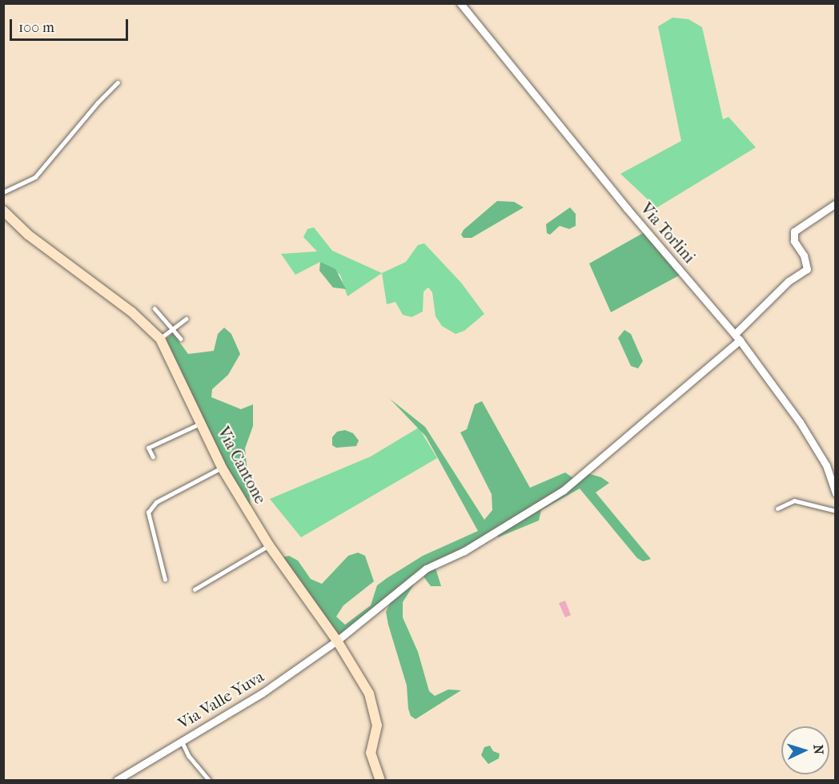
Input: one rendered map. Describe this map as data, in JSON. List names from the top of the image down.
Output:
{
  "streets": {
    "main road": ["Via Cantone"],
    "street": ["Via Torlini", "Via Valle Yuva"]
  },
  "crossings": [
    ["Via Torlini", "Via Valle Yuva"],
    ["Via Cantone", "Via Valle Yuva"]
  ],
  "scale_bar": "100 m",
  "north": "right"
}
